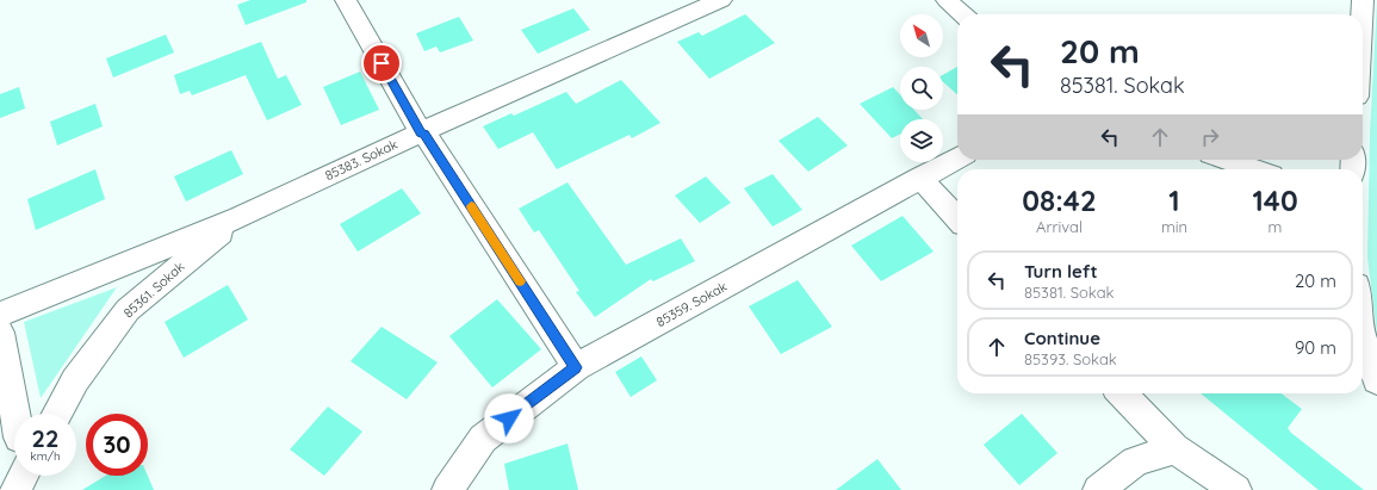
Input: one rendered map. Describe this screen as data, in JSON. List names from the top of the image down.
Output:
{
  "streets": {
    "street": ["85383. Sokak", "85361. Sokak", "85359. Sokak"]
  },
  "crossings": [
    ["85383. Sokak", "85361. Sokak"]
  ],
  "north": "top left",
  "page": {
    "turn": ["20 m", "85381. Sokak"],
    "eta": [
      "08:42",
      "Arrival",
      "1",
      "min",
      "140",
      "m"
    ],
    "list": [
      {
        "name": "Turn left",
        "note": "85381. Sokak",
        "value": "20 m"
      },
      {
        "name": "Continue",
        "note": "85393. Sokak",
        "value": "90 m"
      }
    ],
    "speed": "22 km/h",
    "limit": "30"
  }
}
